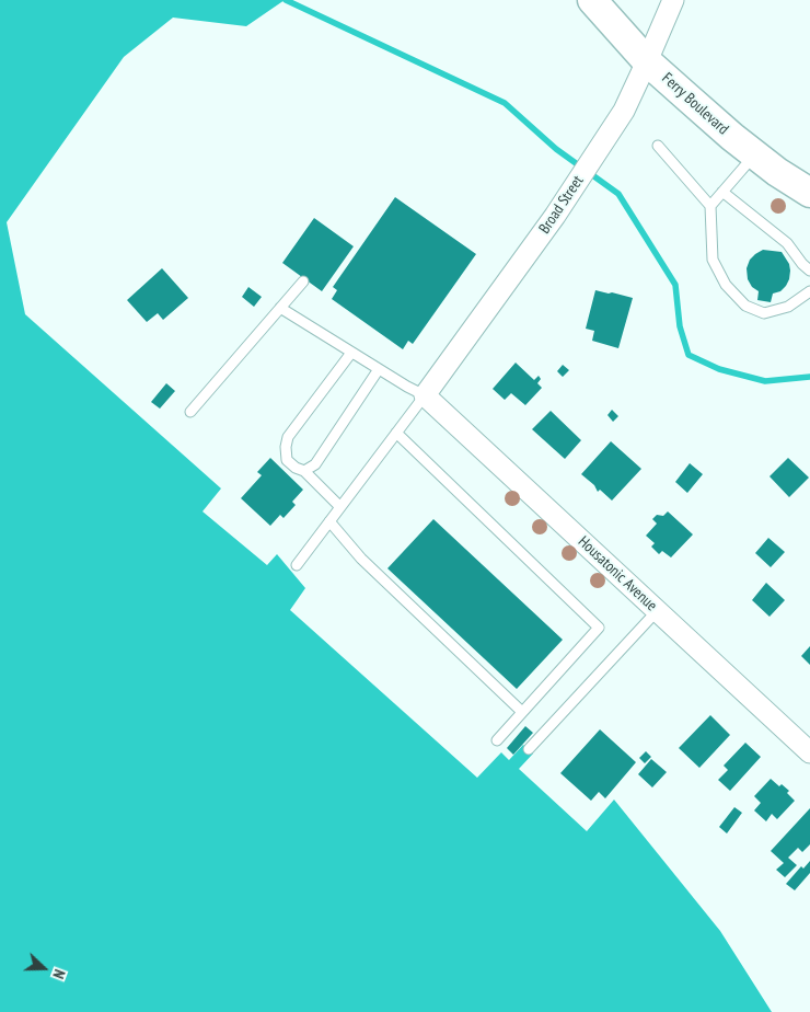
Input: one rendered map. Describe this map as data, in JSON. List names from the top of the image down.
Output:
{
  "streets": {
    "main road": ["Ferry Boulevard"],
    "street": ["Broad Street", "Housatonic Avenue"]
  },
  "crossings": [
    ["Ferry Boulevard", "Broad Street"],
    ["Broad Street", "Housatonic Avenue"]
  ],
  "north": "right"
}
